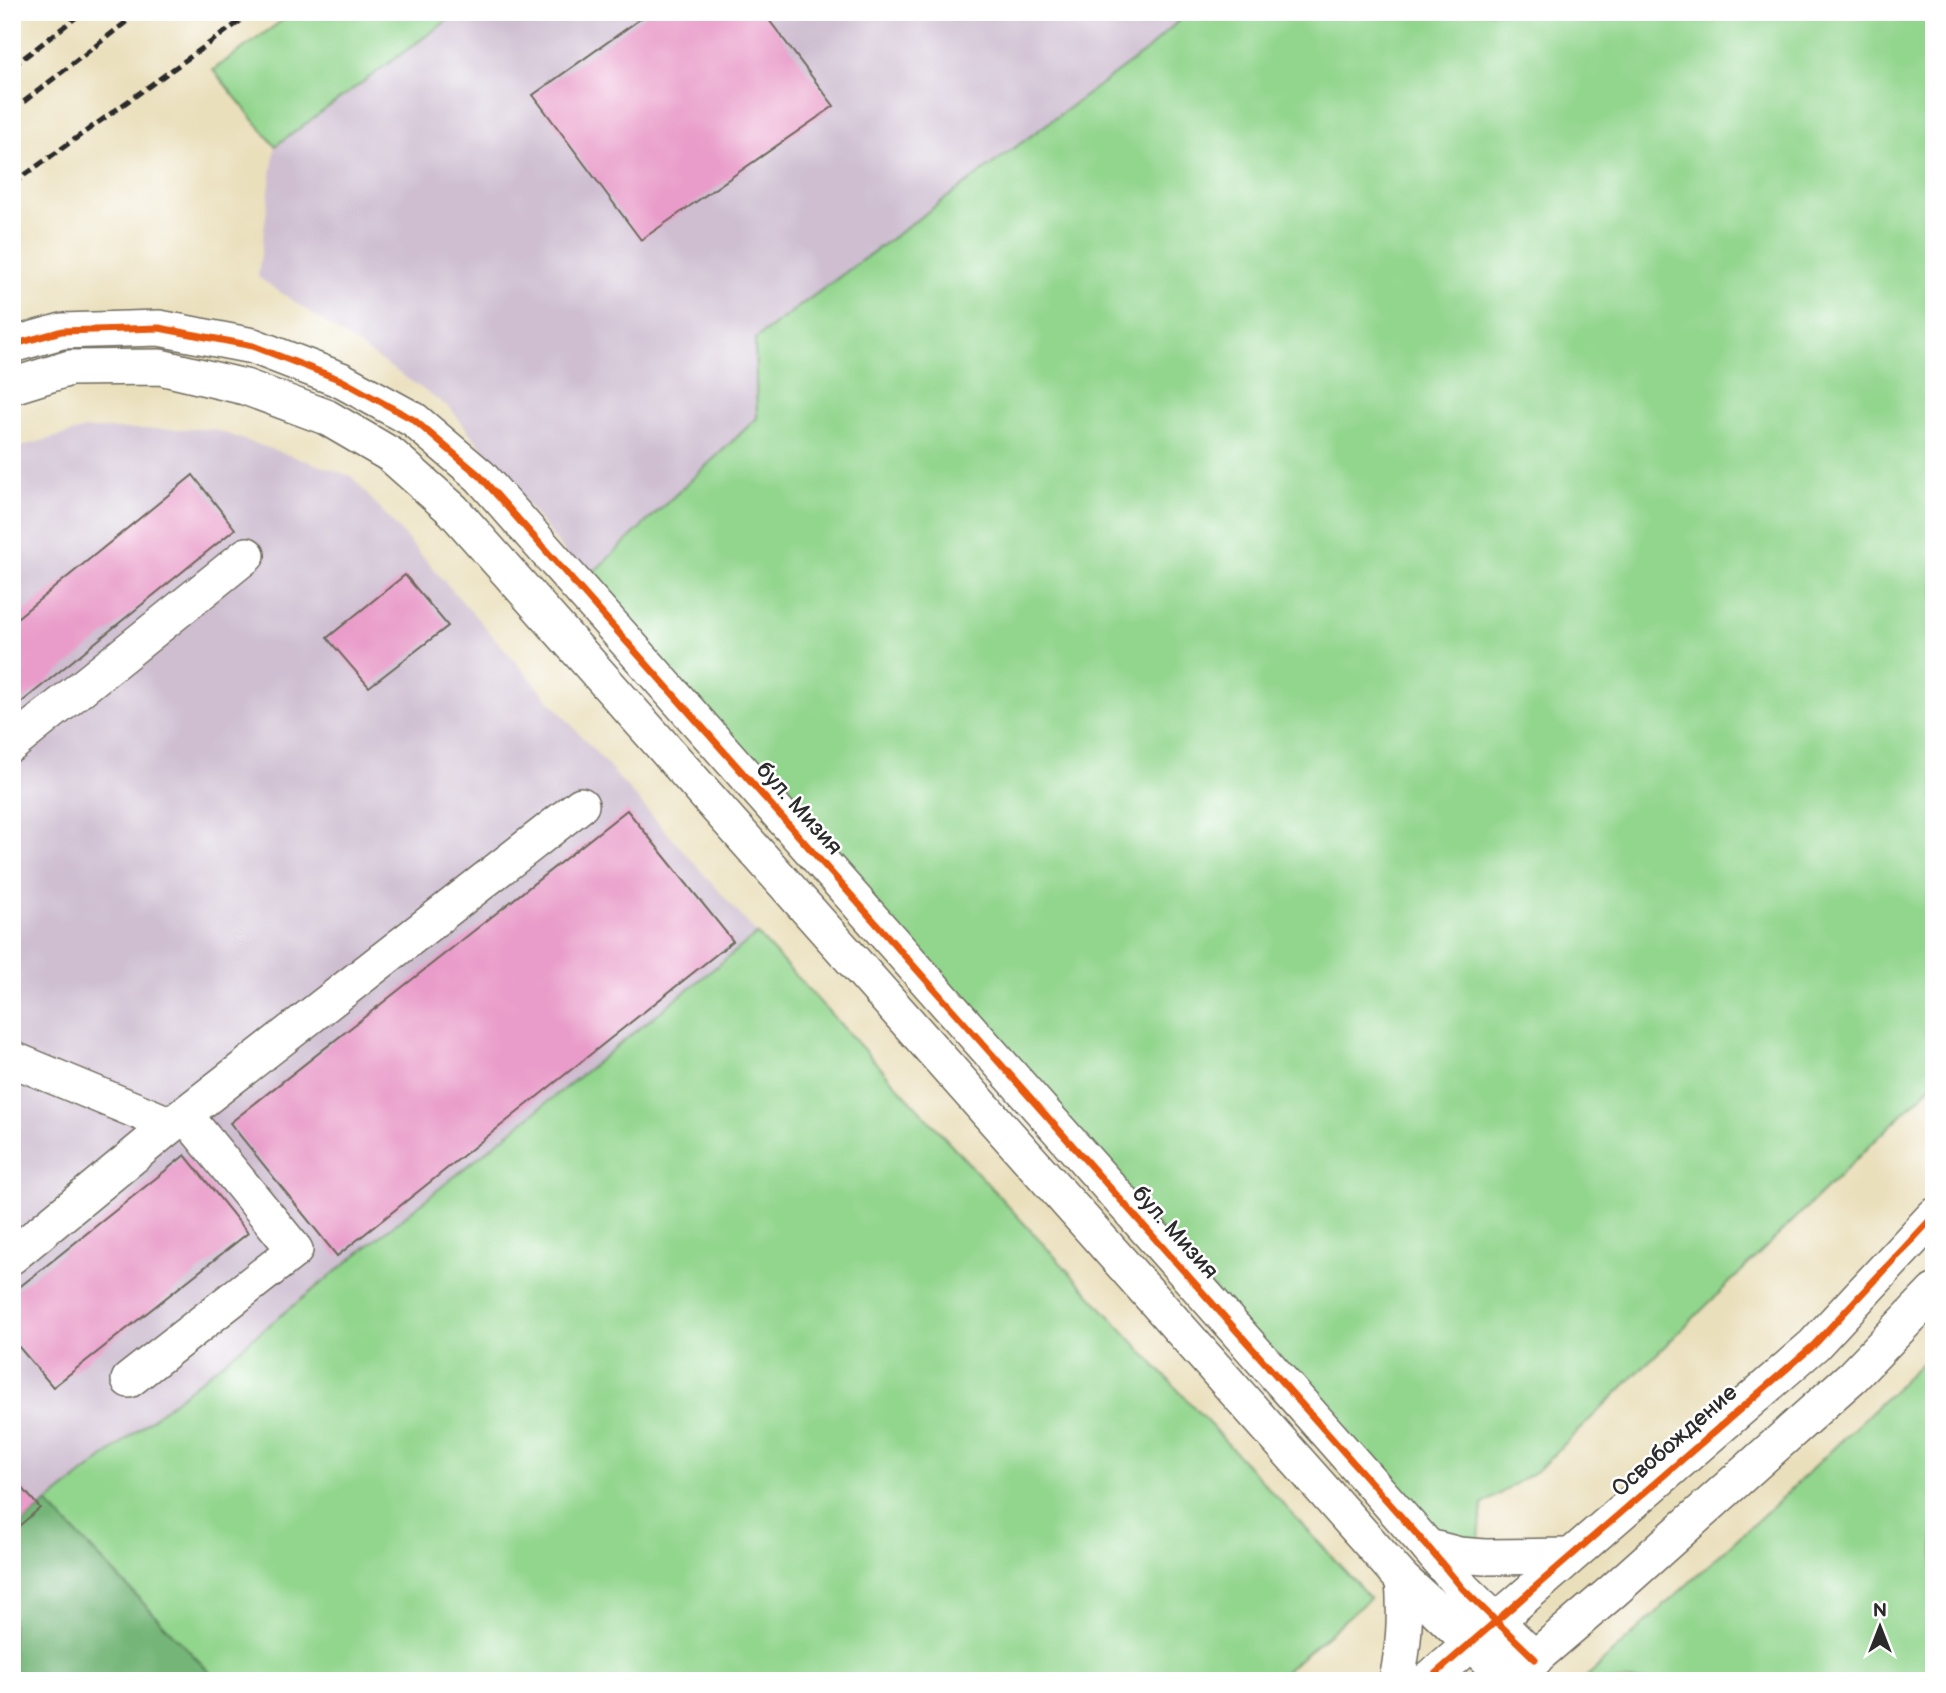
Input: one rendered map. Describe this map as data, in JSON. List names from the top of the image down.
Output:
{
  "streets": {
    "street": ["бул. Мизия", "Освобождение"]
  },
  "crossings": [
    ["бул. Мизия", "Освобождение"]
  ],
  "north": "top"
}
